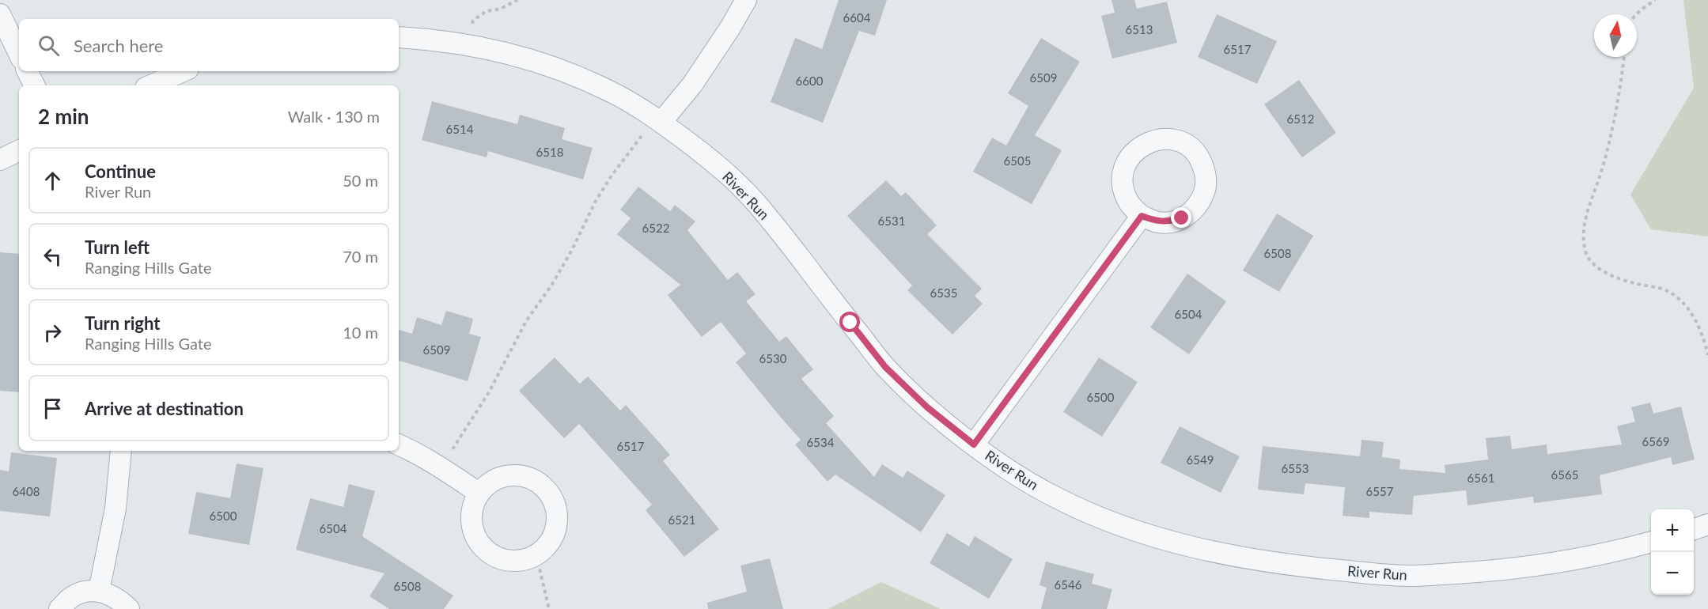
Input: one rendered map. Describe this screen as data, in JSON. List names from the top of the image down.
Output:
{
  "streets": {
    "street": ["River Run"]
  },
  "house_numbers": [
    "6604",
    "6513",
    "6517",
    "6509",
    "6600",
    "6512",
    "6514",
    "6518",
    "6505",
    "6531",
    "6522",
    "6508",
    "6535",
    "6504",
    "6509",
    "6530",
    "6500",
    "6569",
    "6534",
    "6517",
    "6549",
    "6553",
    "6565",
    "6561",
    "6408",
    "6557",
    "6500",
    "6521",
    "6504",
    "6546",
    "6508"
  ],
  "north": "top",
  "page": {
    "search": "Search here",
    "heading": ["2 min", "Walk · 130 m"],
    "list": [
      ["Continue", "River Run", "50 m"],
      ["Turn left", "Ranging Hills Gate", "70 m"],
      ["Turn right", "Ranging Hills Gate", "10 m"],
      "Arrive at destination"
    ],
    "map_buttons": ["+", "−"]
  }
}
